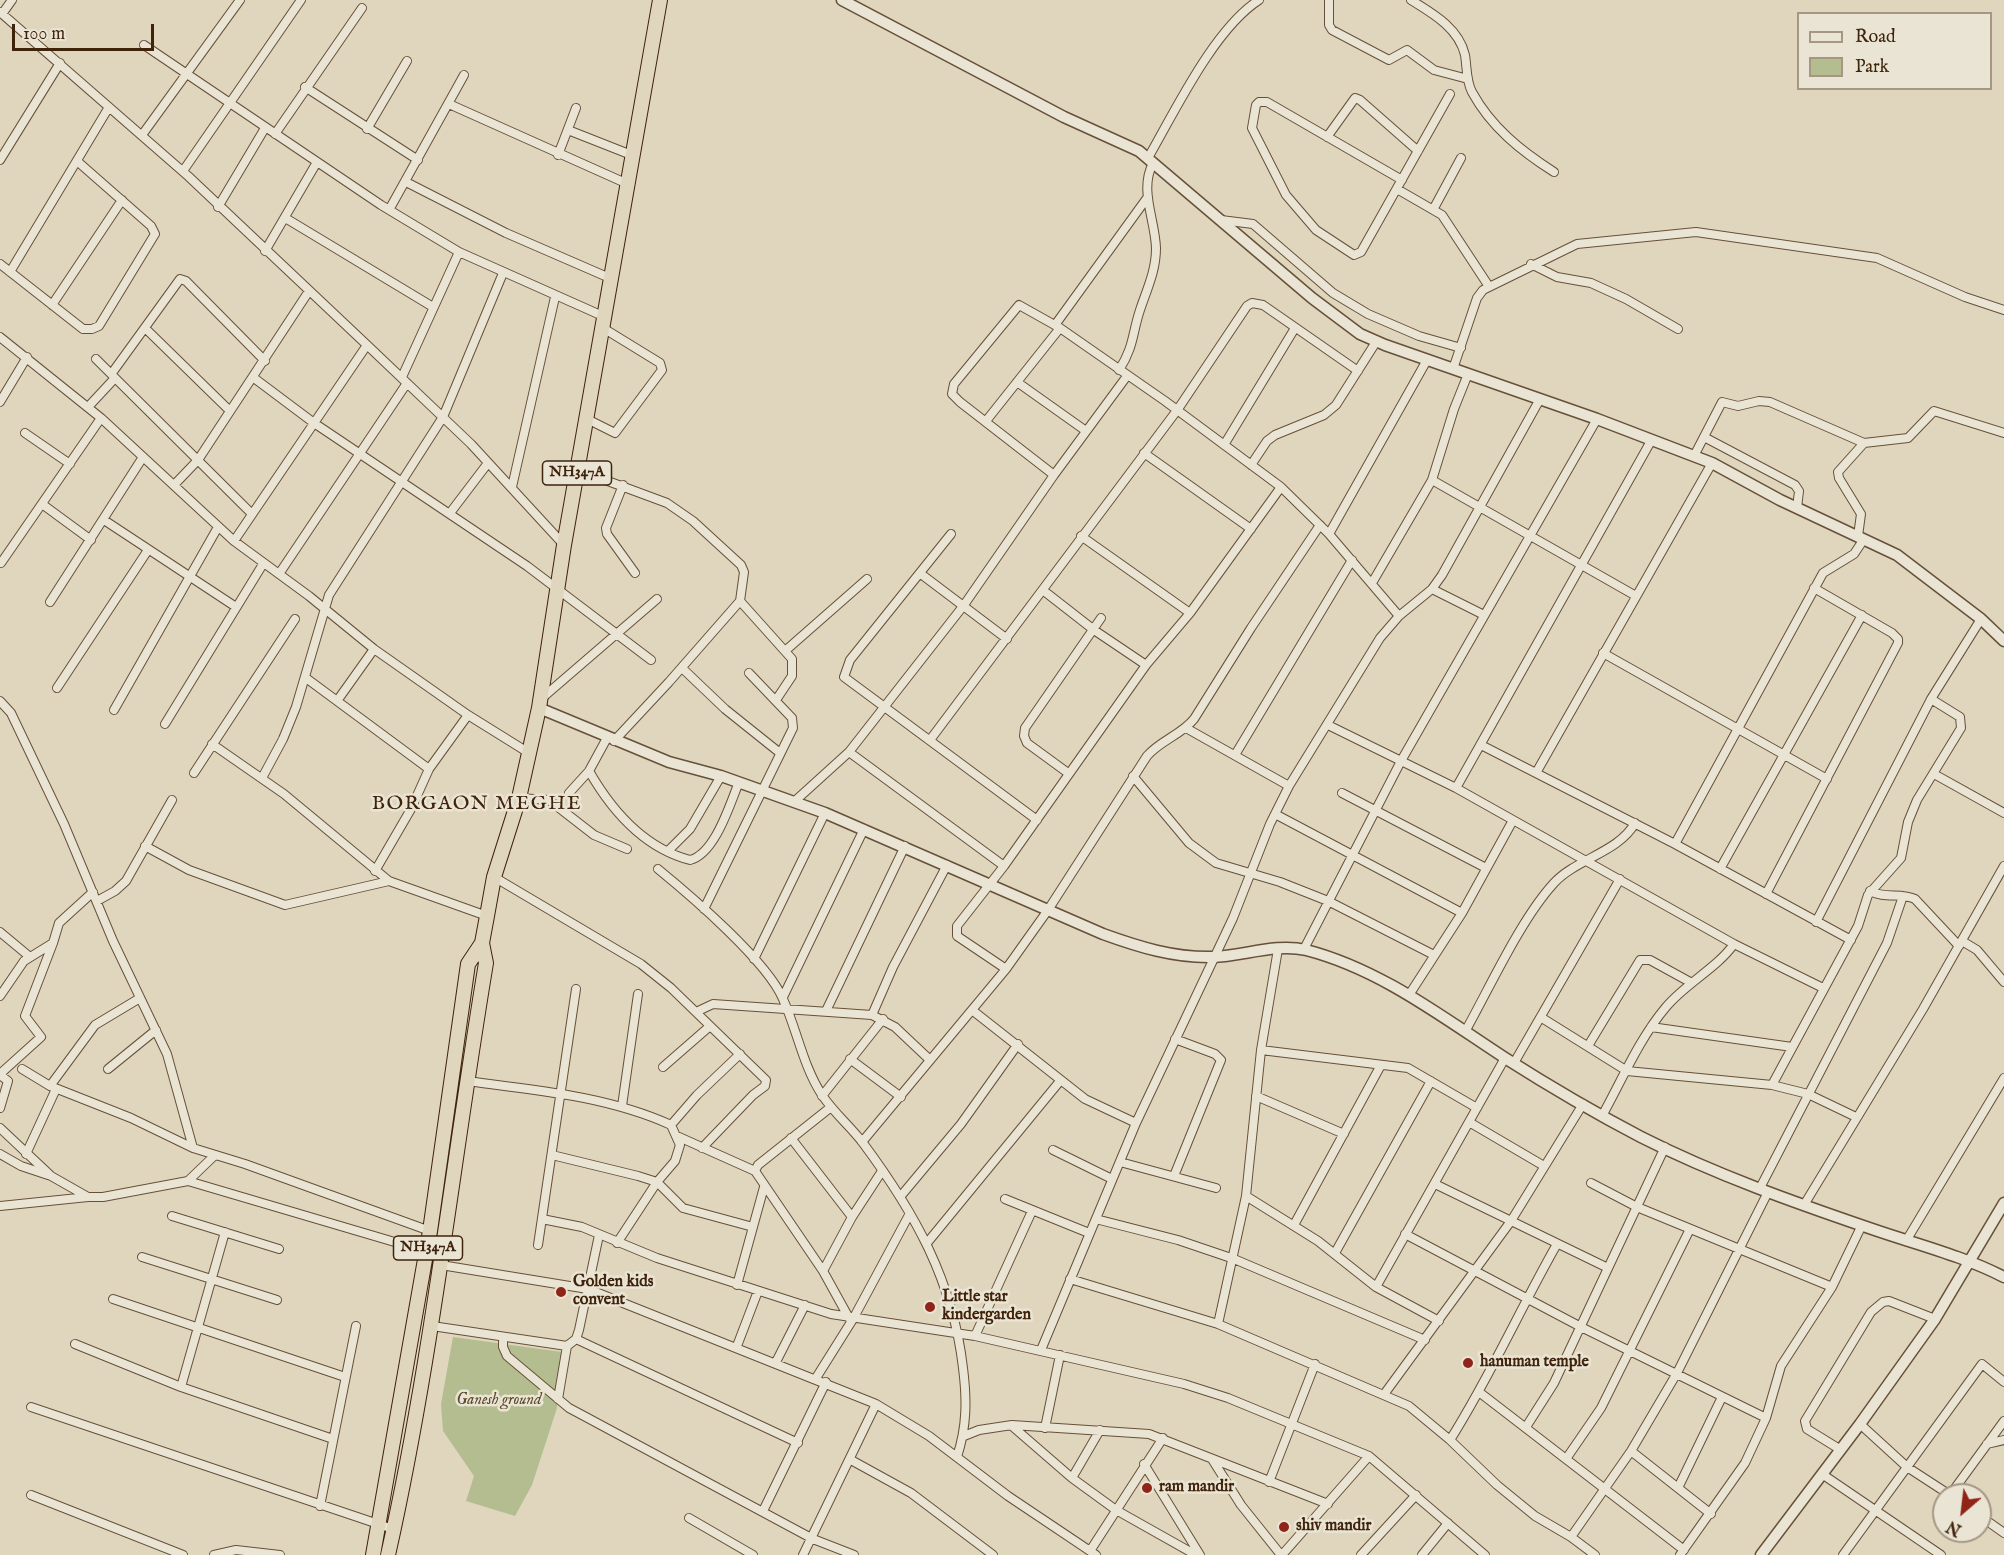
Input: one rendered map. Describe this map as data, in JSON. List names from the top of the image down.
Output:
{
  "streets": {
    "highway": ["NH347A"]
  },
  "districts": ["BORGAON MEGHE"],
  "parks": ["Ganesh ground"],
  "places": [
    "Golden kids convent",
    "Little star kindergarden",
    "hanuman temple",
    "ram mandir",
    "shiv mandir"
  ],
  "legend": ["Road", "Park"],
  "scale_bar": "100 m",
  "north": "bottom left"
}
